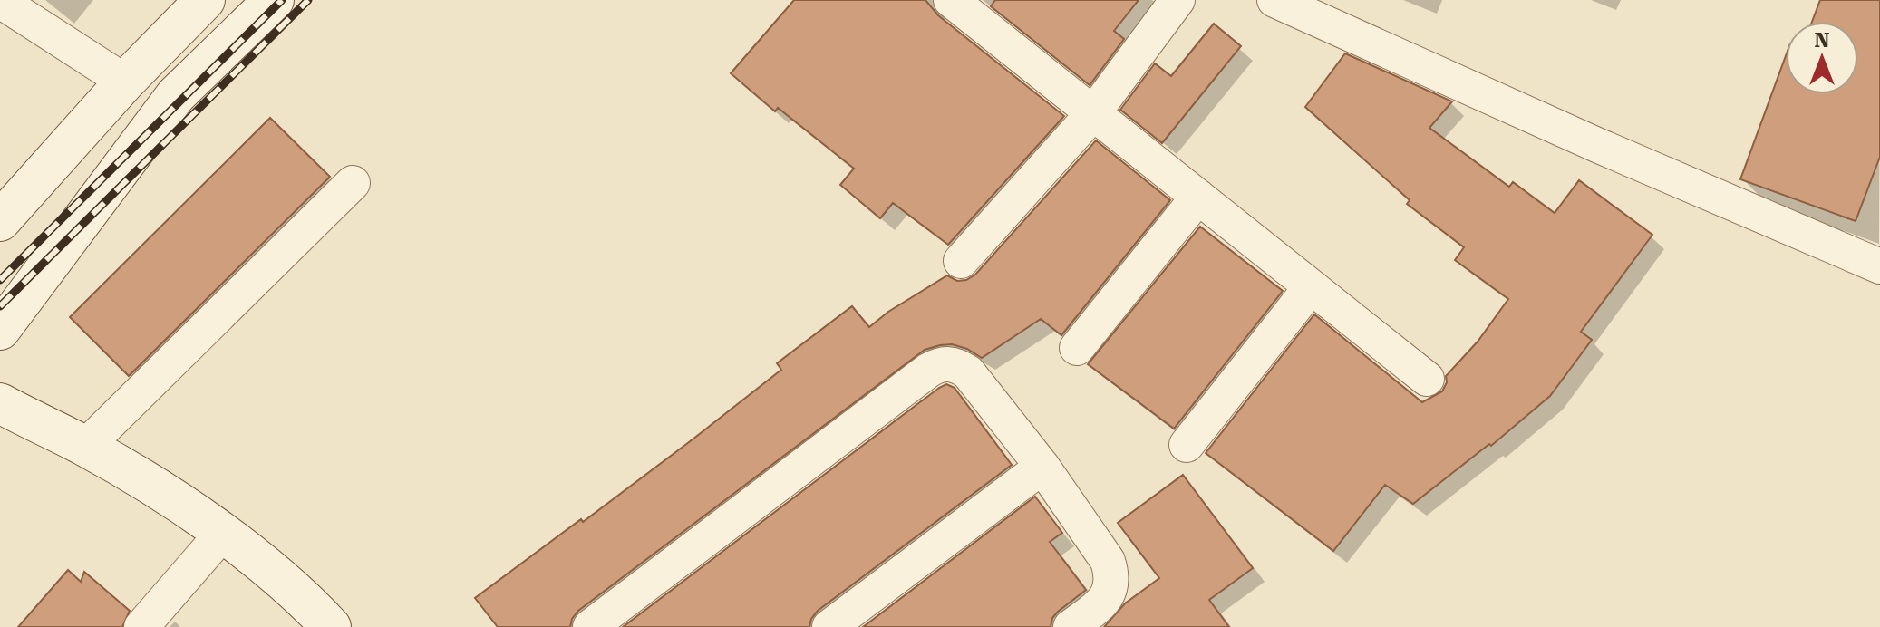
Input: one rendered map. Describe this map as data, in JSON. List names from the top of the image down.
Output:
{
  "north": "top"
}
